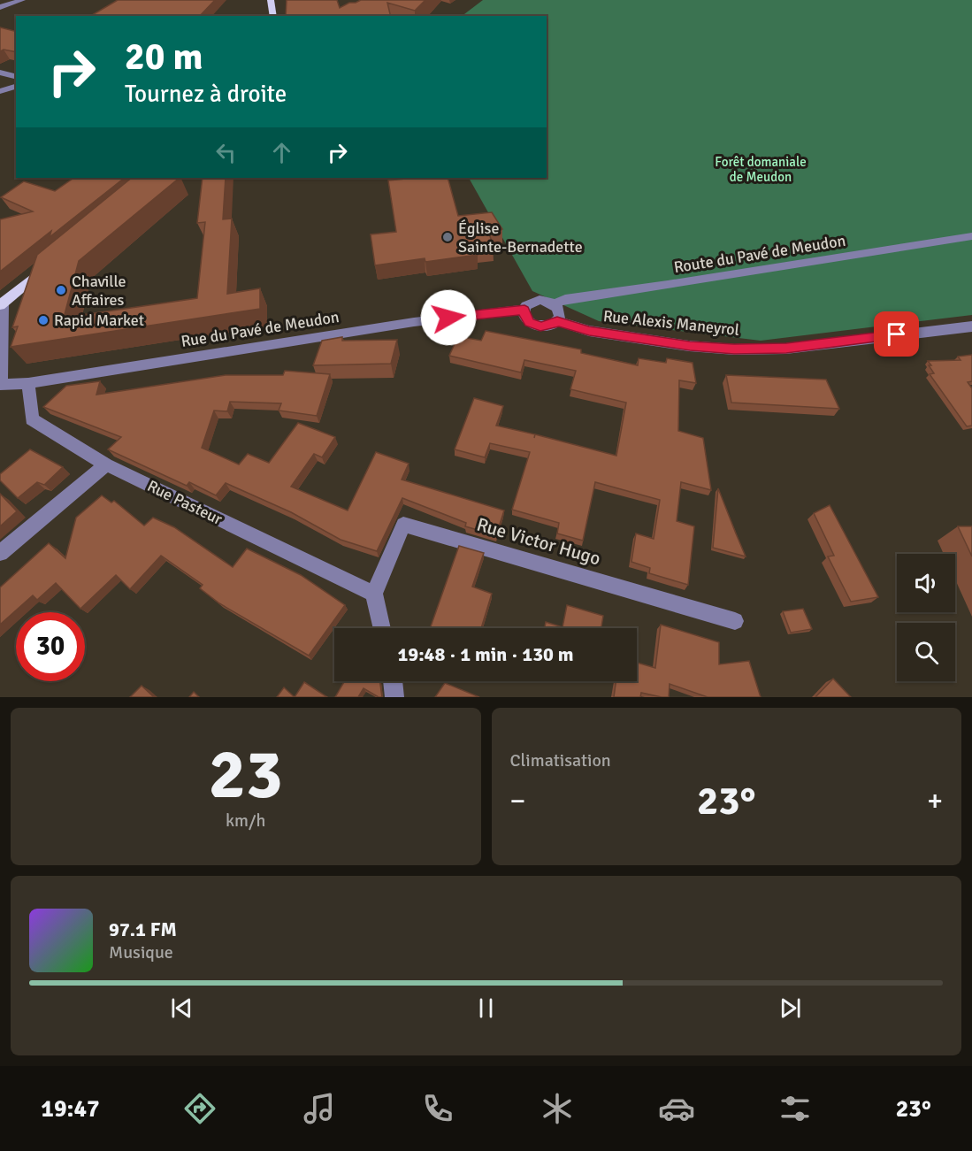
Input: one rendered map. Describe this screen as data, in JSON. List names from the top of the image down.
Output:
{
  "streets": {
    "street": [
      "Route du Pavé de Meudon",
      "Rue Alexis Maneyrol",
      "Rue du Pavé de Meudon",
      "Rue Pasteur",
      "Rue Victor Hugo"
    ]
  },
  "crossings": [
    ["Route du Pavé de Meudon", "Rue Alexis Maneyrol"],
    ["Route du Pavé de Meudon", "Rue du Pavé de Meudon"],
    ["Rue Alexis Maneyrol", "Rue du Pavé de Meudon"],
    ["Rue du Pavé de Meudon", "Rue Pasteur"],
    ["Rue Pasteur", "Rue Victor Hugo"]
  ],
  "parks": ["Forêt domaniale de Meudon"],
  "places": ["Église Sainte-Bernadette", "Chaville Affaires", "Rapid Market"],
  "page": {
    "turn": ["20 m", "Tournez à droite"],
    "limit": "30",
    "trip": "19:48 · 1 min · 130 m",
    "tile": [
      ["23", "km/h"],
      "Climatisation"
    ],
    "heat": ["−", "23°", "+"],
    "song": ["97.1 FM", "Musique"],
    "tabs": ["19:47", "23°"]
  }
}
